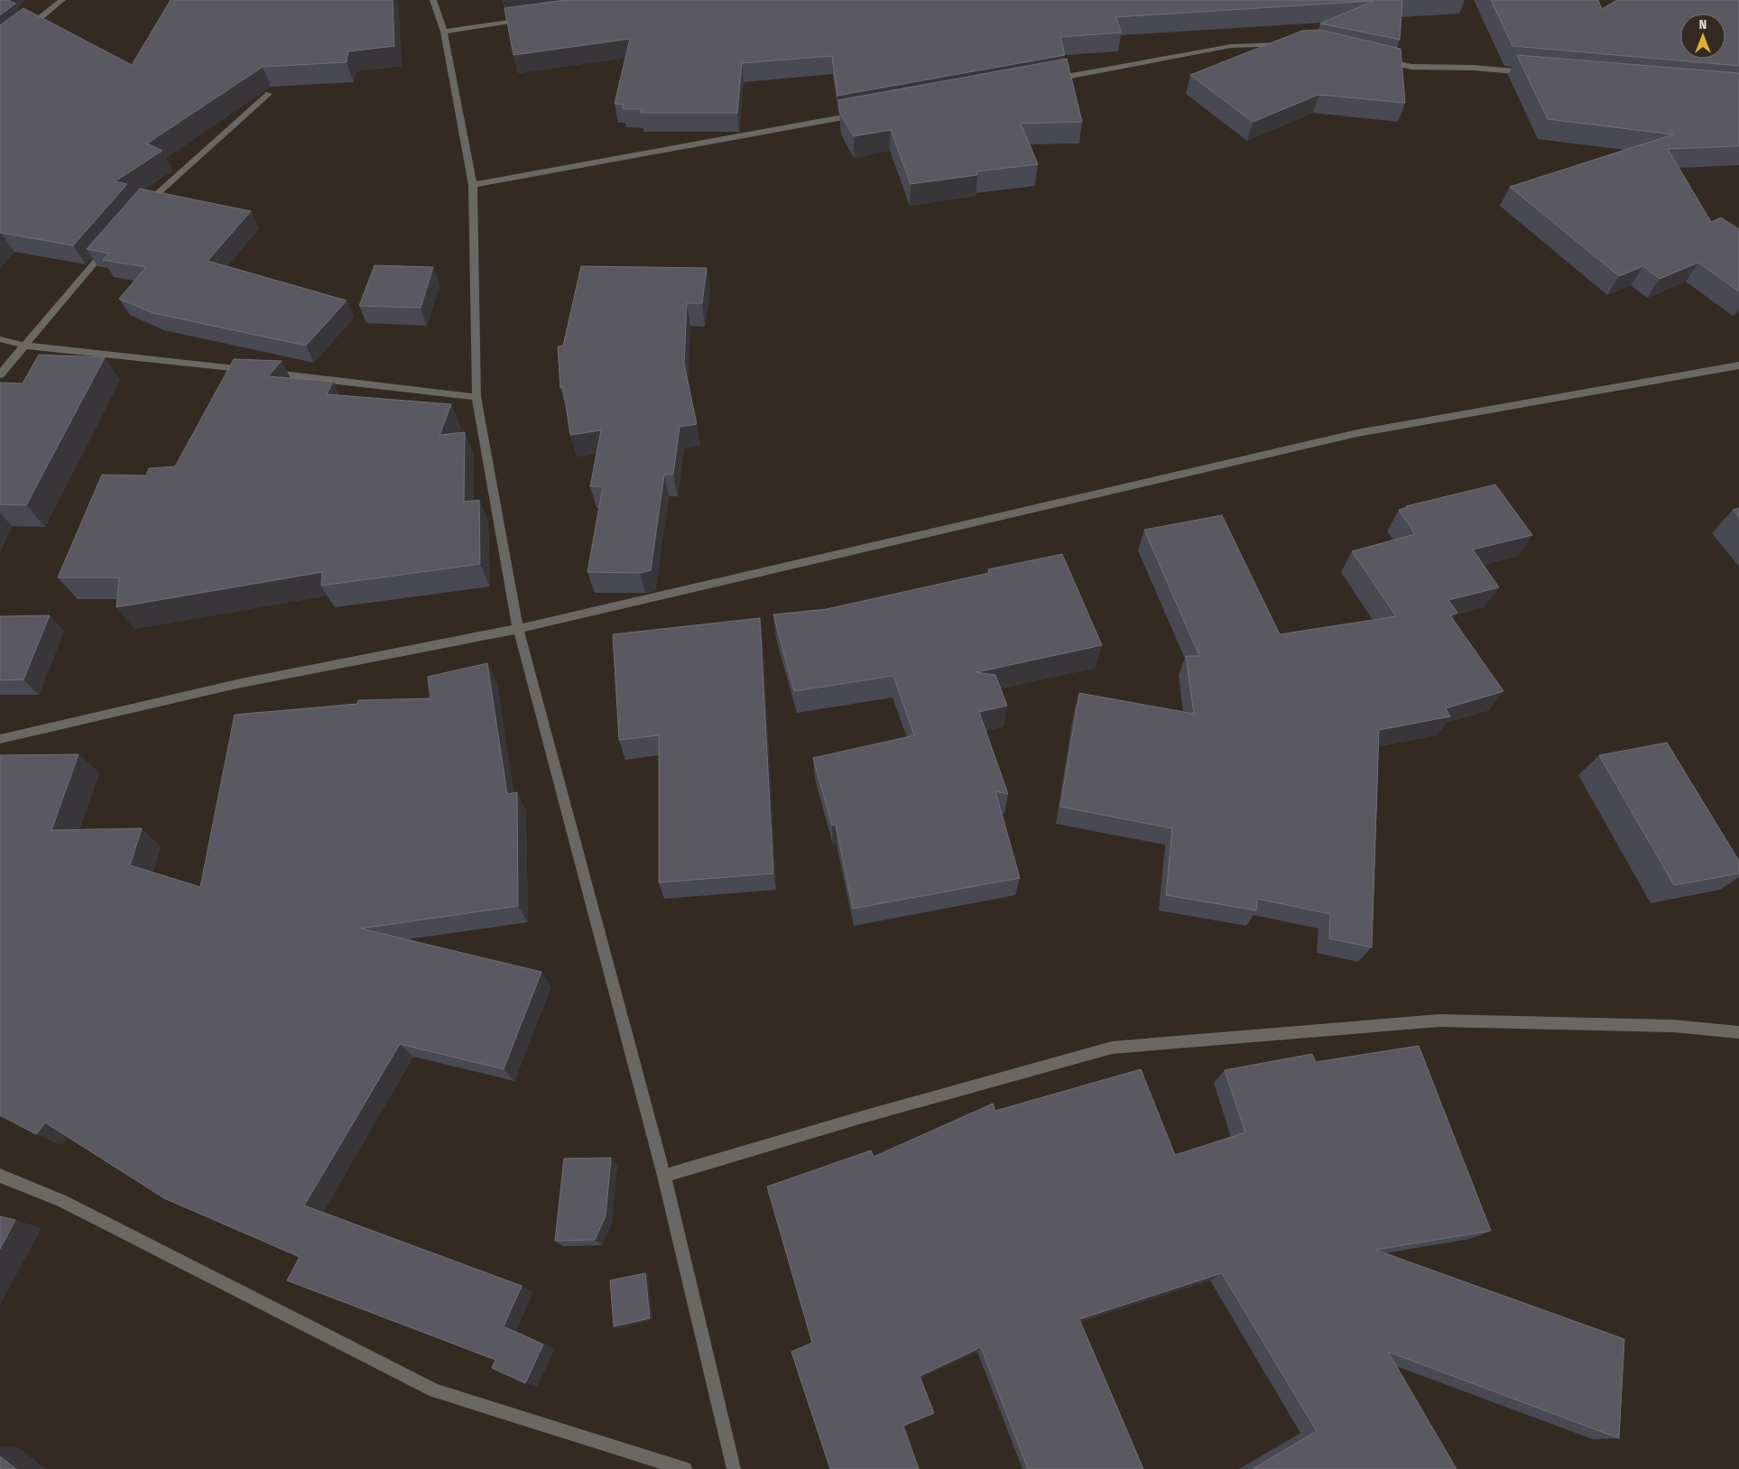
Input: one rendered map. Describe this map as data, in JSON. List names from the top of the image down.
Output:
{
  "north": "top"
}
